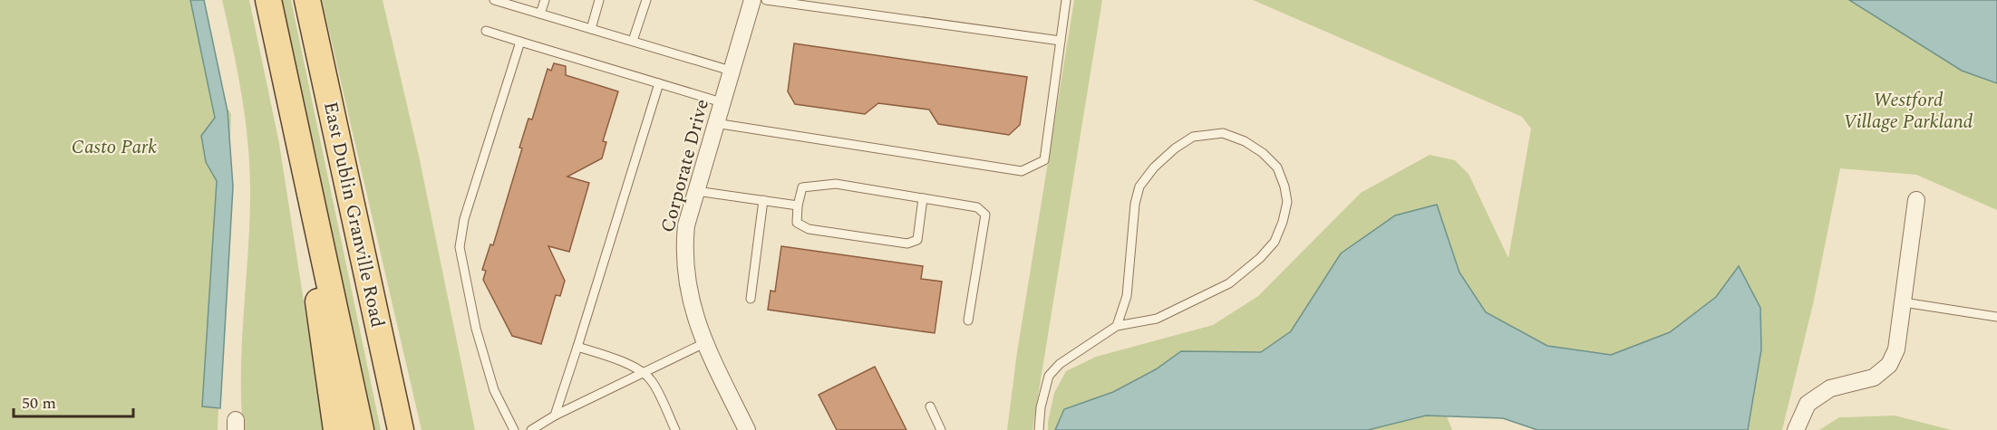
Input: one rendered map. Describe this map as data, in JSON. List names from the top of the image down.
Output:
{
  "streets": {
    "main road": ["East Dublin Granville Road"],
    "street": ["Corporate Drive"]
  },
  "parks": ["Westford Village Parkland", "Casto Park"],
  "scale_bar": "50 m"
}
